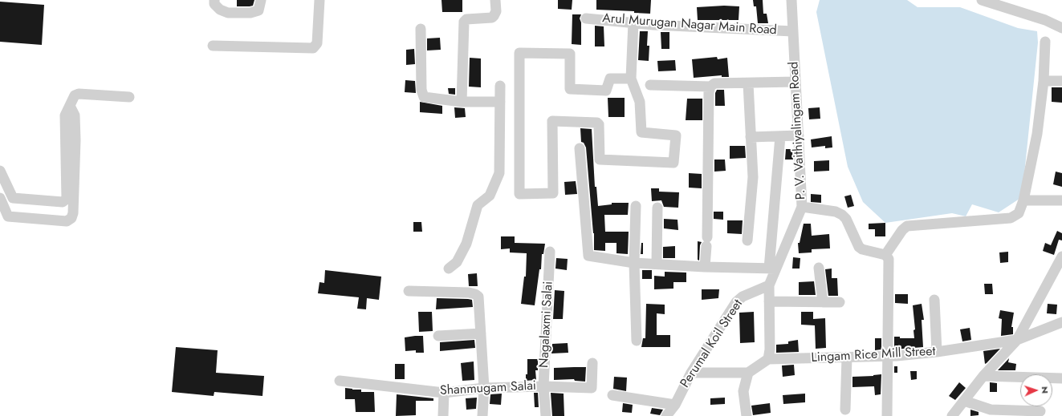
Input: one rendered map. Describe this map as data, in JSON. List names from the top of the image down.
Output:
{
  "streets": {
    "street": [
      "Arul Murugan Nagar Main Road",
      "P. V. Vaithiyalingam Road",
      "Nagalaxmi Salai",
      "Perumal Koil Street",
      "Lingam Rice Mill Street",
      "Shanmugam Salai"
    ]
  },
  "crossings": [
    ["Arul Murugan Nagar Main Road", "P. V. Vaithiyalingam Road"],
    ["P. V. Vaithiyalingam Road", "Perumal Koil Street"],
    ["P. V. Vaithiyalingam Road", "Lingam Rice Mill Street"],
    ["Nagalaxmi Salai", "Shanmugam Salai"]
  ],
  "north": "right"
}
